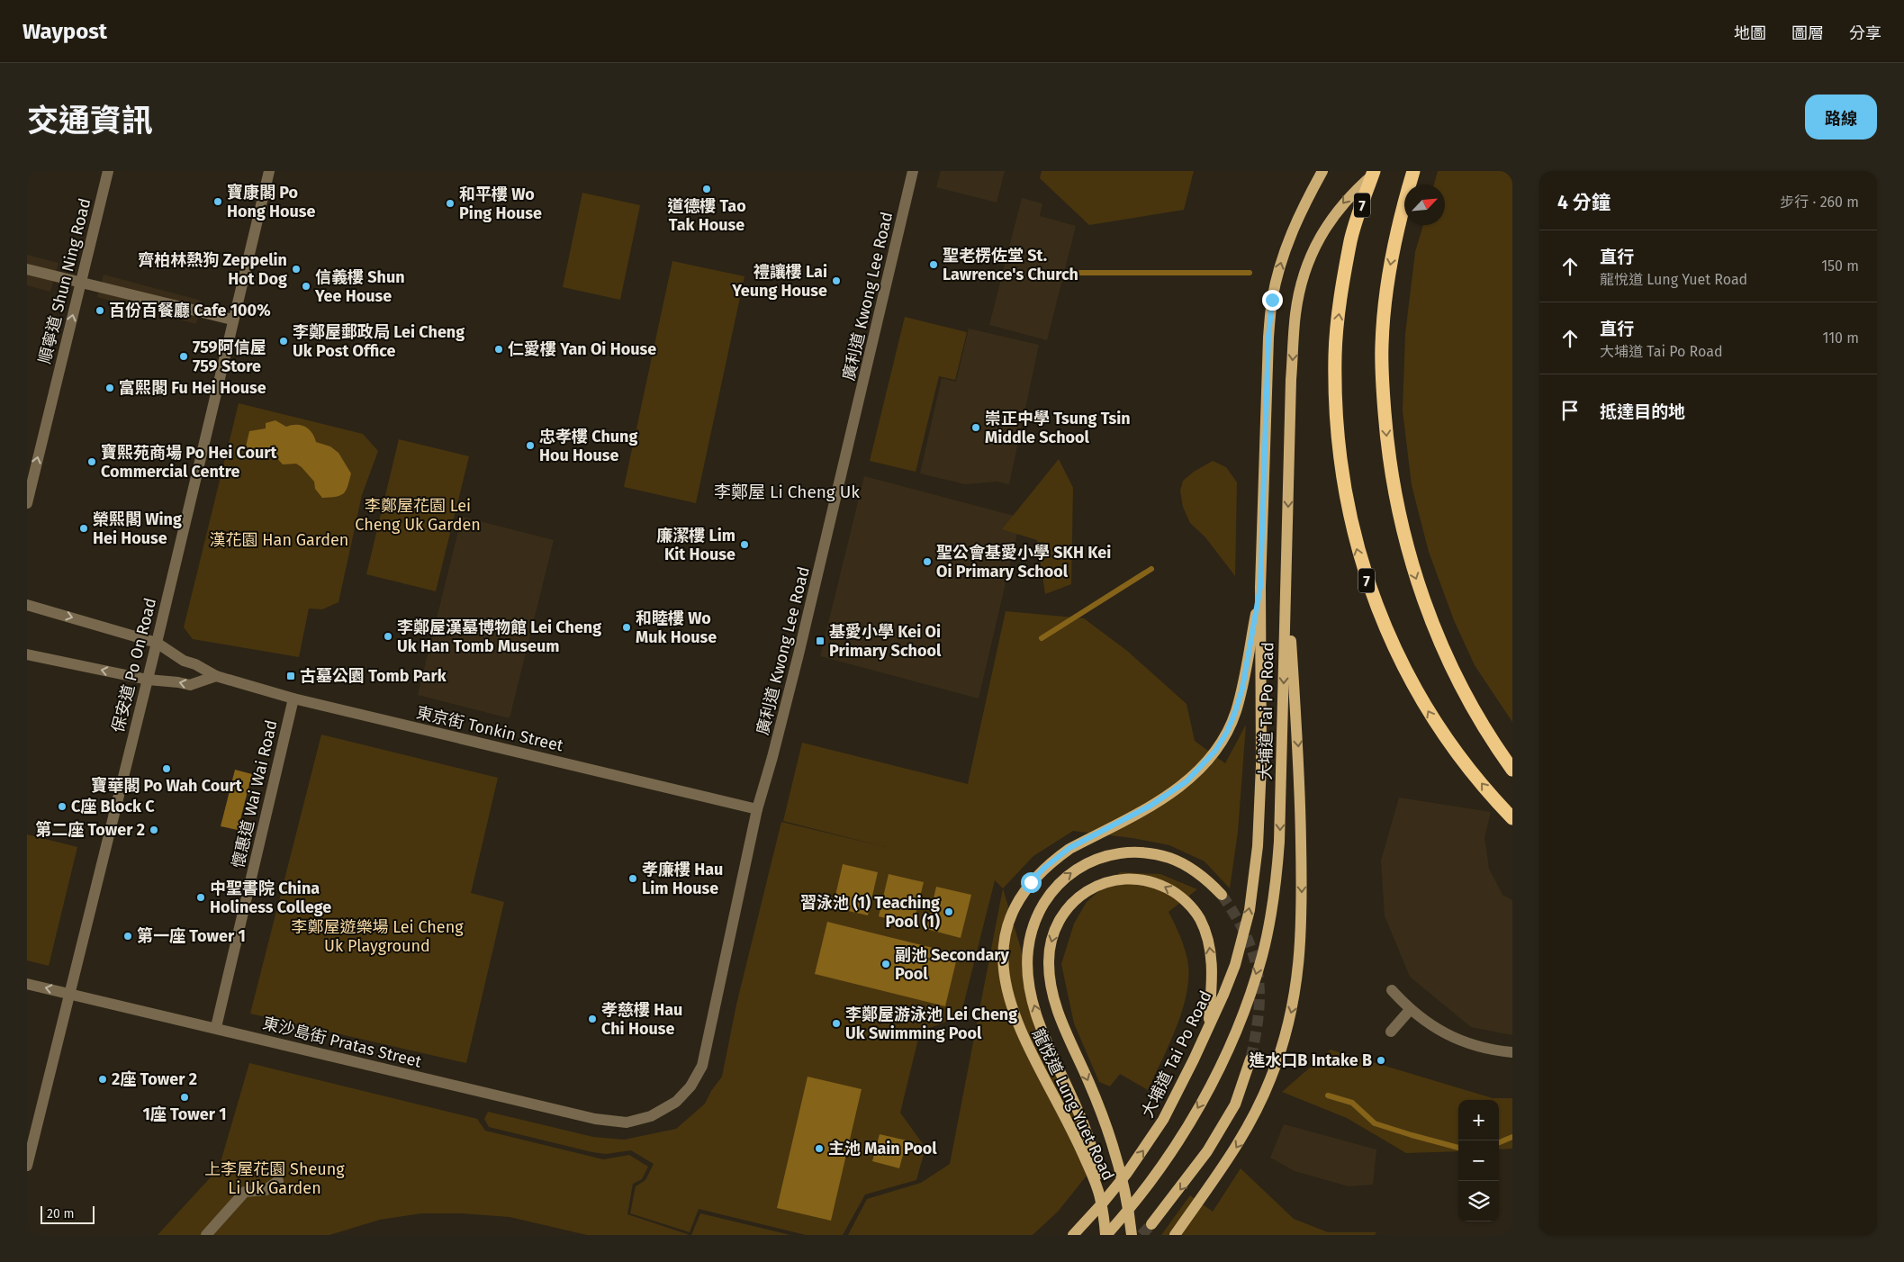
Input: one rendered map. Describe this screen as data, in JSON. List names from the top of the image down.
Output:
{
  "streets": {
    "highway": ["7"],
    "main road": ["大埔道 Tai Po Road", "龍悅道 Lung Yuet Road"],
    "street": [
      "順寧道 Shun Ning Road",
      "廣利道 Kwong Lee Road",
      "保安道 Po On Road",
      "東京街 Tonkin Street",
      "懷惠道 Wai Wai Road",
      "東沙島街 Pratas Street"
    ]
  },
  "crossings": [
    ["廣利道 Kwong Lee Road", "東京街 Tonkin Street"],
    ["廣利道 Kwong Lee Road", "東沙島街 Pratas Street"],
    ["保安道 Po On Road", "東京街 Tonkin Street"],
    ["保安道 Po On Road", "東沙島街 Pratas Street"],
    ["大埔道 Tai Po Road", "龍悅道 Lung Yuet Road"],
    ["東京街 Tonkin Street", "懷惠道 Wai Wai Road"],
    ["懷惠道 Wai Wai Road", "東沙島街 Pratas Street"]
  ],
  "one_way": ["順寧道 Shun Ning Road"],
  "districts": ["李鄭屋 Li Cheng Uk"],
  "parks": [
    "李鄭屋花園 Lei Cheng Uk Garden",
    "漢花園 Han Garden",
    "李鄭屋遊樂場 Lei Cheng Uk Playground",
    "上李屋花園 Sheung Li Uk Garden"
  ],
  "places": {
    "other": [
      "道德樓 Tao Tak House",
      "寶康閣 Po Hong House",
      "和平樓 Wo Ping House",
      "聖老楞佐堂 St. Lawrence's Church",
      "齊柏林熱狗 Zeppelin Hot Dog",
      "禮讓樓 Lai Yeung House",
      "信義樓 Shun Yee House",
      "百份百餐廳 Cafe 100%",
      "李鄭屋郵政局 Lei Cheng Uk Post Office",
      "仁愛樓 Yan Oi House",
      "759阿信屋 759 Store",
      "富熙閣 Fu Hei House",
      "崇正中學 Tsung Tsin Middle School",
      "忠孝樓 Chung Hou House",
      "寶熙苑商場 Po Hei Court Commercial Centre",
      "榮熙閣 Wing Hei House",
      "廉潔樓 Lim Kit House",
      "聖公會基愛小學 SKH Kei Oi Primary School",
      "和睦樓 Wo Muk House",
      "李鄭屋漢墓博物館 Lei Cheng Uk Han Tomb Museum",
      "寶華閣 Po Wah Court",
      "C座 Block C",
      "第二座 Tower 2",
      "孝廉樓 Hau Lim House",
      "中聖書院 China Holiness College",
      "習泳池 (1) Teaching Pool (1)",
      "第一座 Tower 1",
      "副池 Secondary Pool",
      "孝慈樓 Hau Chi House",
      "李鄭屋游泳池 Lei Cheng Uk Swimming Pool",
      "進水口B Intake B",
      "2座 Tower 2",
      "1座 Tower 1",
      "主池 Main Pool"
    ],
    "transit": ["基愛小學 Kei Oi Primary School", "古墓公園 Tomb Park"]
  },
  "scale_bar": "20 m",
  "north": "top right",
  "page": {
    "header": "Waypost",
    "nav": ["地圖", "圖層", "分享"],
    "title": "交通資訊",
    "buttons": "路線",
    "heading": ["4 分鐘", "步行 · 260 m"],
    "list": [
      ["直行", "龍悅道 Lung Yuet Road", "150 m"],
      ["直行", "大埔道 Tai Po Road", "110 m"],
      "抵達目的地"
    ],
    "map_buttons": ["+", "−"],
    "scale": "20 m"
  }
}
